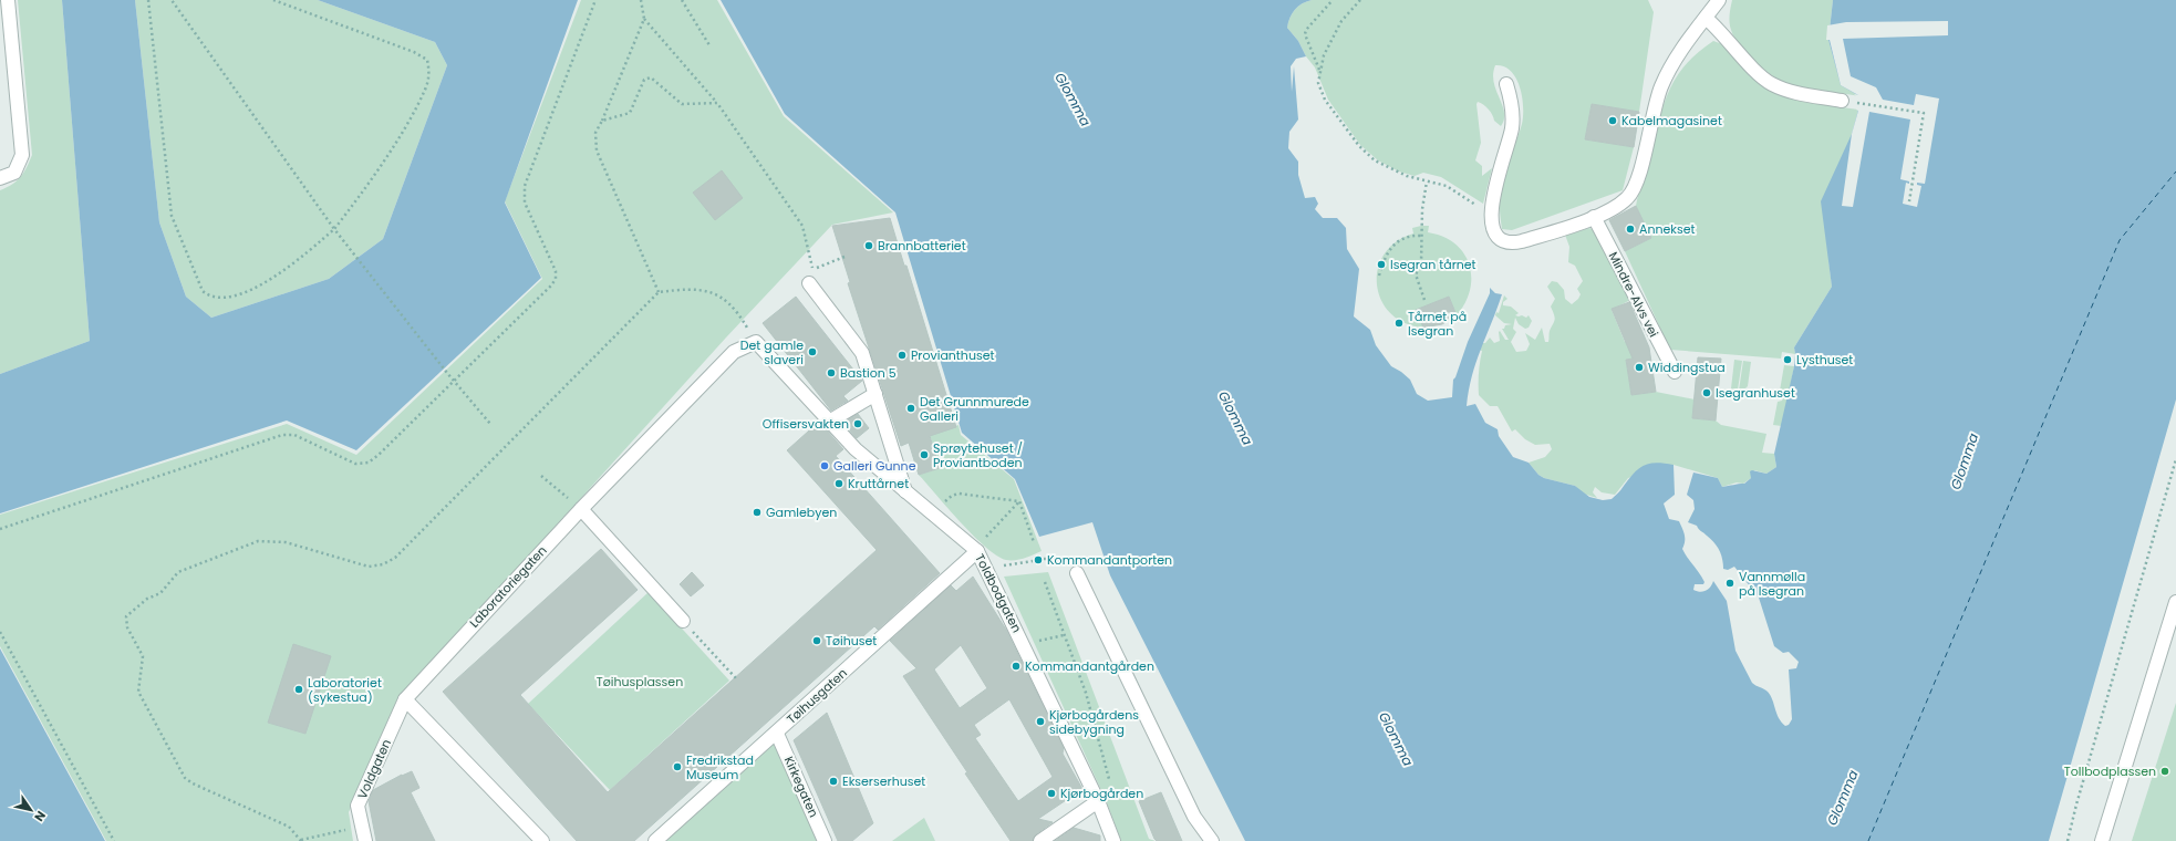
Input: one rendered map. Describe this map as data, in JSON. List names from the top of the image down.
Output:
{
  "streets": {
    "street": [
      "Mindre-Alvs vei",
      "Laboratoriegaten",
      "Toldbodgaten",
      "Tøihusgaten",
      "Voldgaten",
      "Kirkegaten"
    ]
  },
  "crossings": [
    ["Laboratoriegaten", "Toldbodgaten"],
    ["Laboratoriegaten", "Voldgaten"],
    ["Toldbodgaten", "Tøihusgaten"],
    ["Tøihusgaten", "Kirkegaten"]
  ],
  "water": ["Glomma"],
  "parks": ["Tøihusplassen"],
  "places": [
    "Kabelmagasinet",
    "Annekset",
    "Brannbatteriet",
    "Isegran tårnet",
    "Tårnet på Isegran",
    "Det gamle slaveri",
    "Provianthuset",
    "Lysthuset",
    "Widdingstua",
    "Bastion 5",
    "Isegranhuset",
    "Det Grunnmurede Galleri",
    "Offisersvakten",
    "Sprøytehuset / Proviantboden",
    "Galleri Gunne",
    "Kruttårnet",
    "Gamlebyen",
    "Kommandantporten",
    "Vannmølla på Isegran",
    "Tøihuset",
    "Kommandantgården",
    "Laboratoriet (sykestua)",
    "Kjørbogårdens sidebygning",
    "Fredrikstad Museum",
    "Tollbodplassen",
    "Ekserserhuset",
    "Kjørbogården"
  ],
  "north": "bottom right"
}
